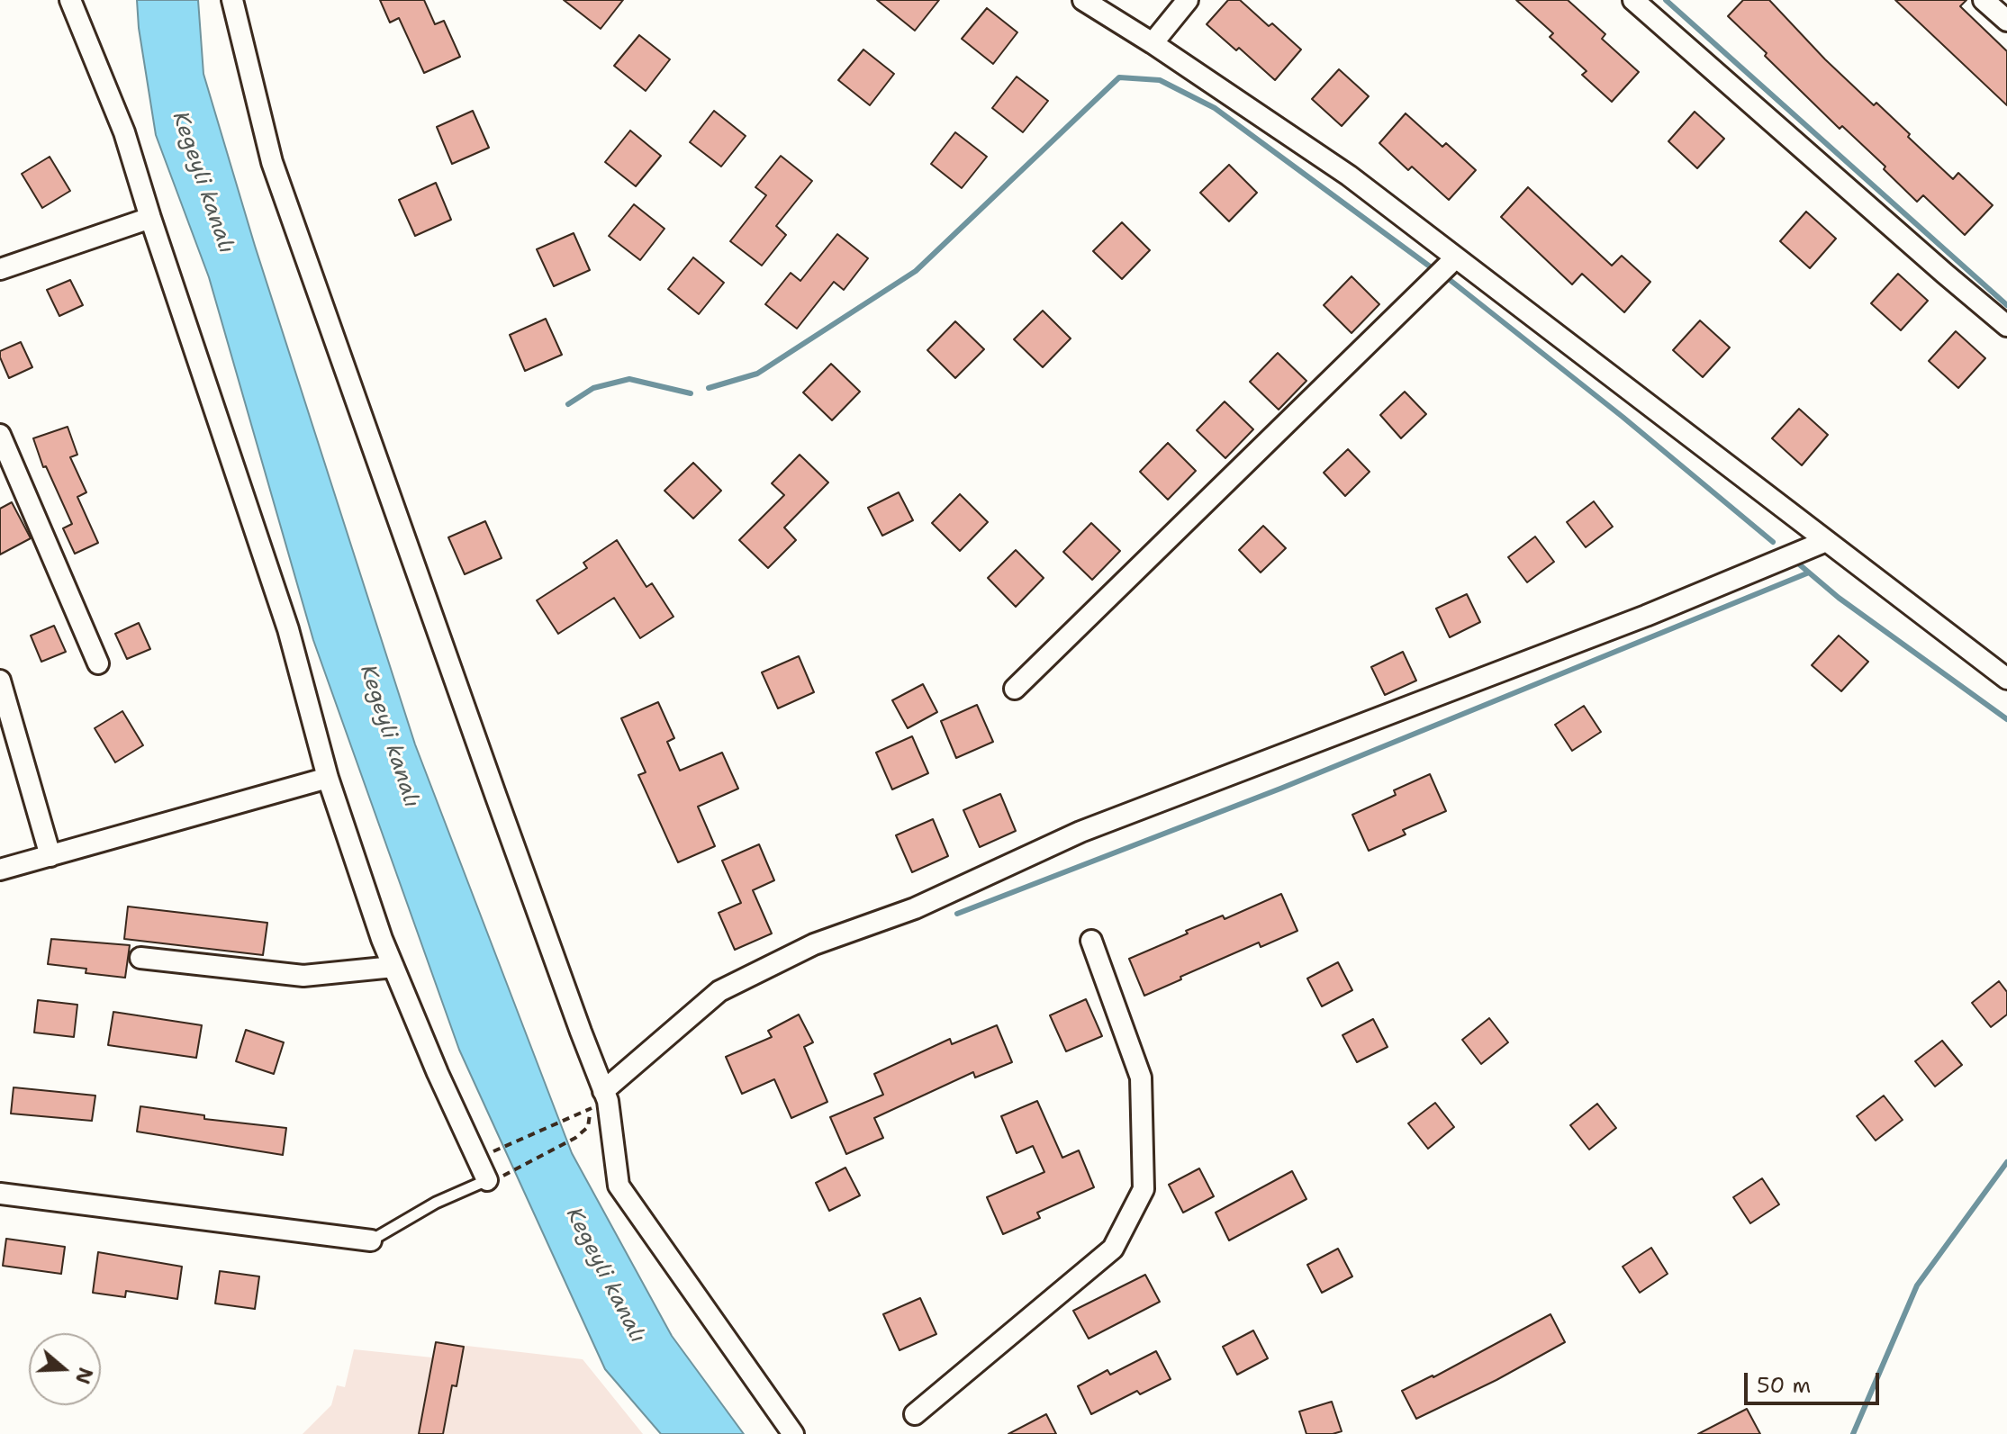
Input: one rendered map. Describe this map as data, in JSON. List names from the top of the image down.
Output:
{
  "water": ["Kegeyli kanalı"],
  "scale_bar": "50 m",
  "north": "right"
}
